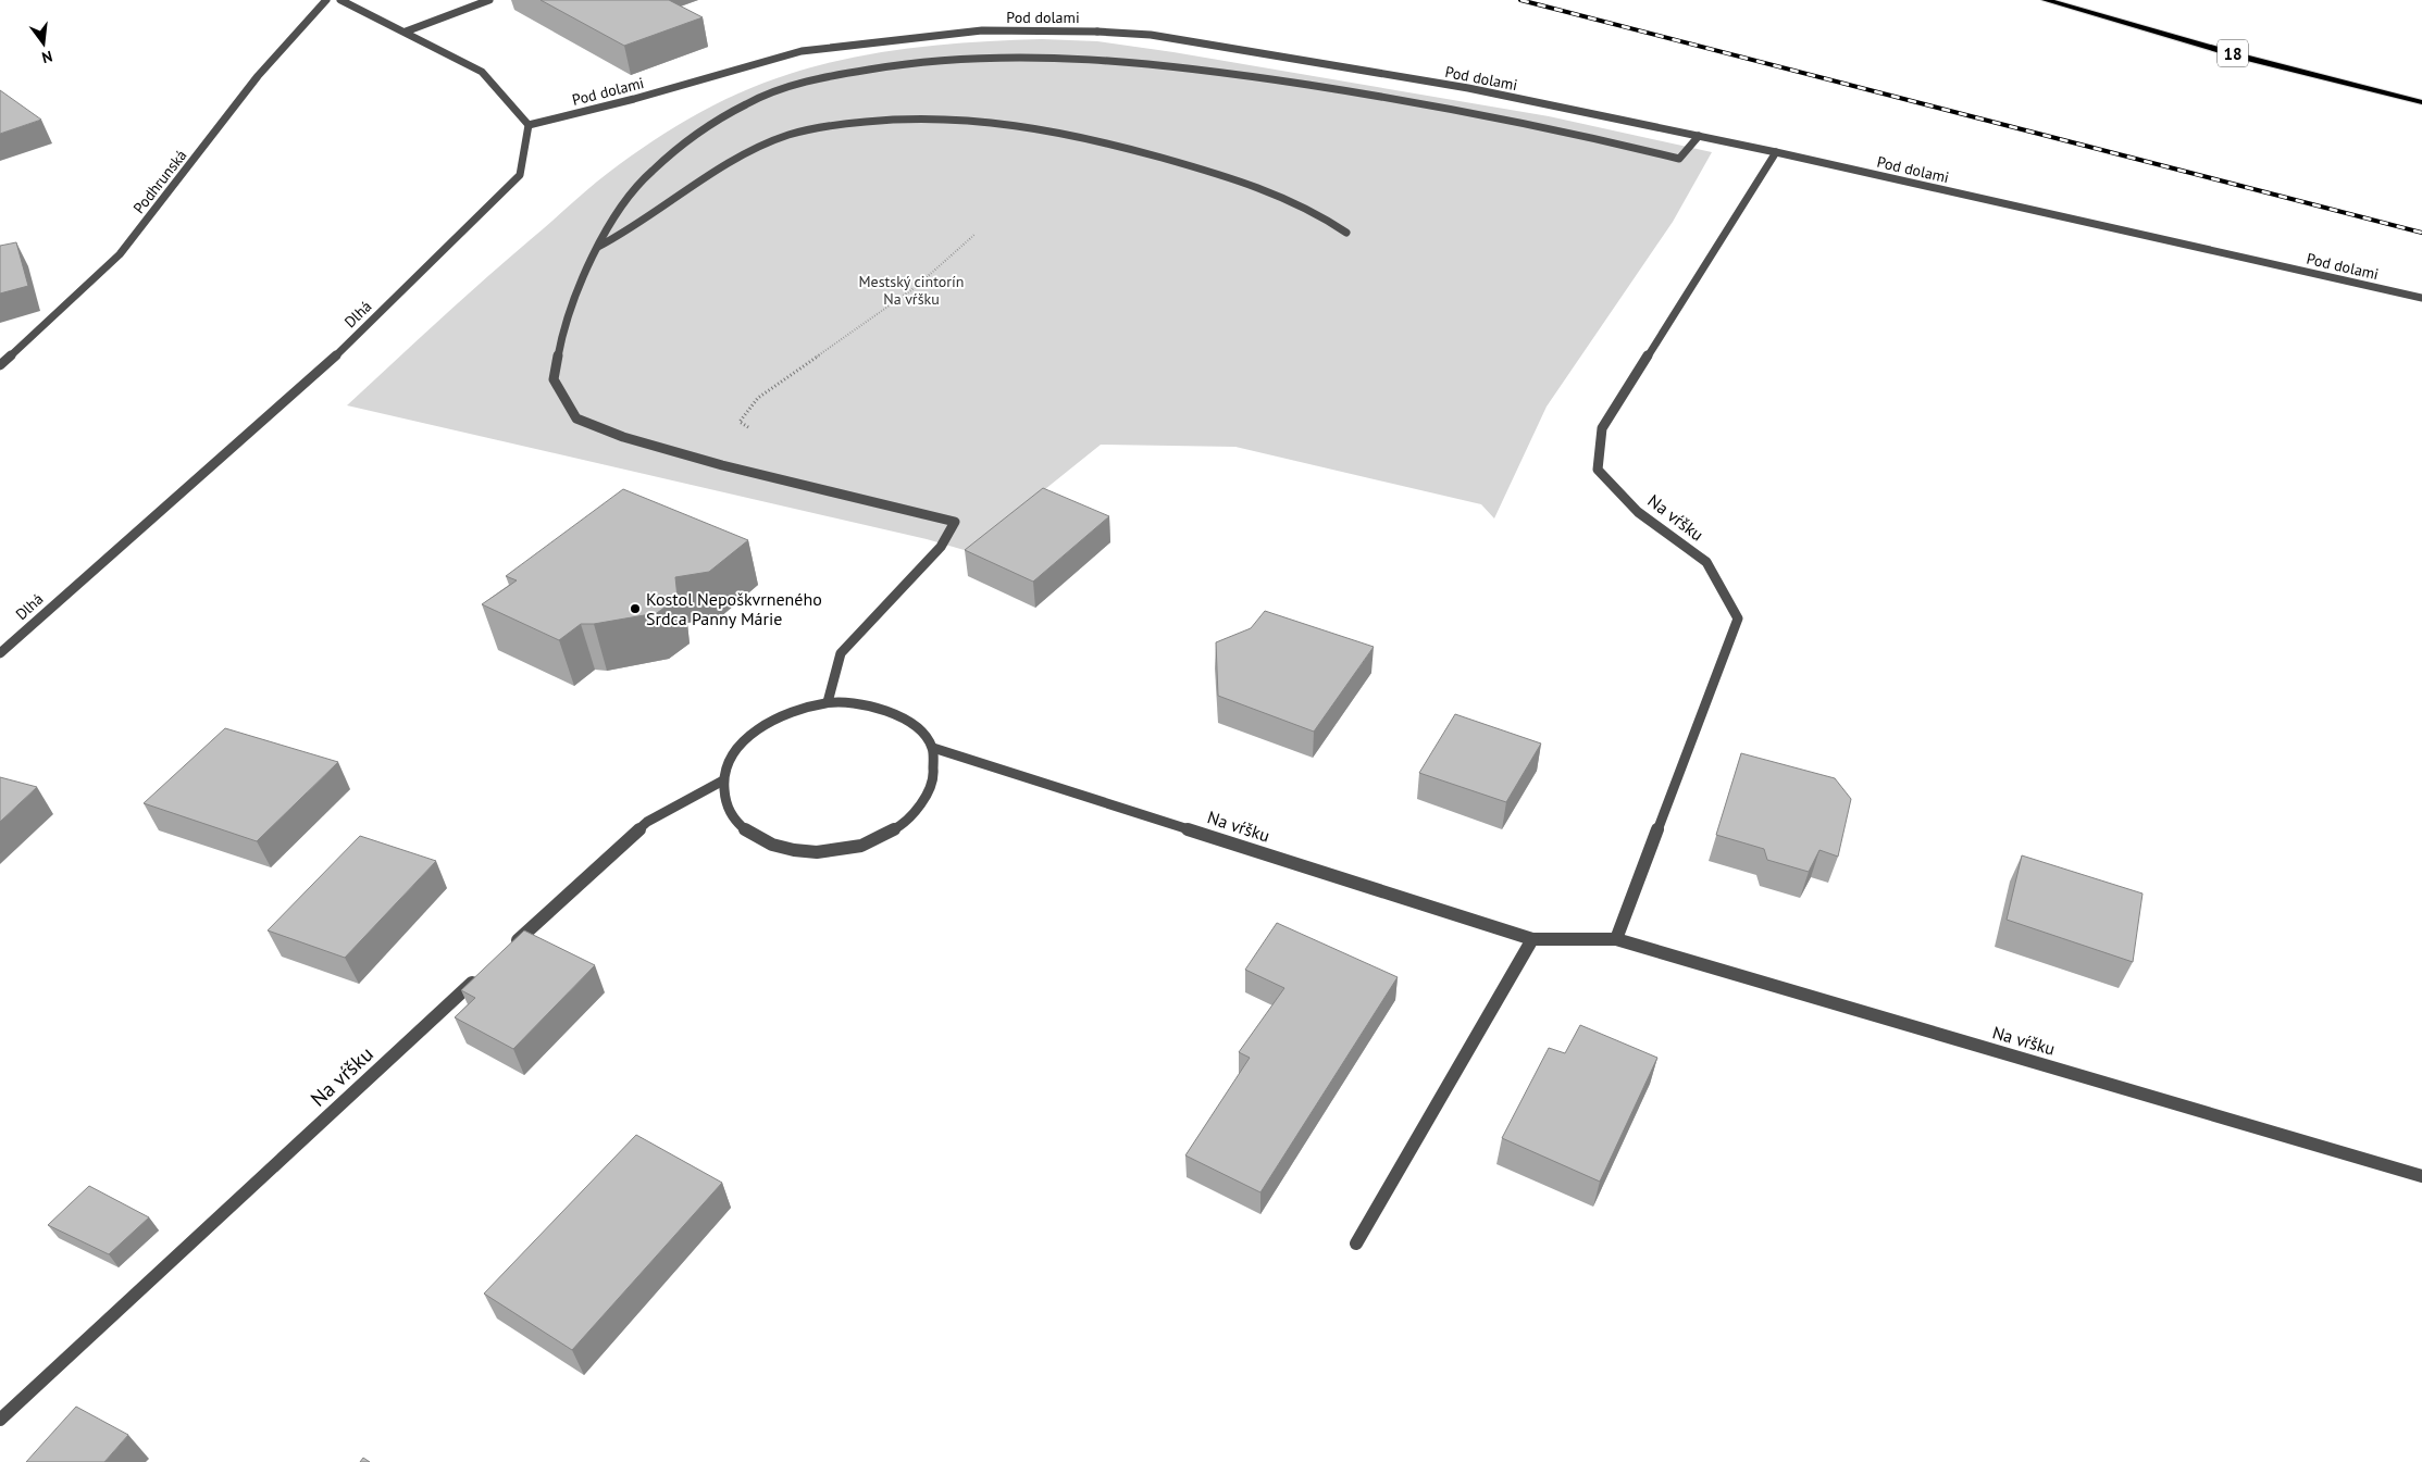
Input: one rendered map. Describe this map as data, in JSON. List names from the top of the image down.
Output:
{
  "streets": {
    "main road": ["18"],
    "street": [
      "Pod dolami",
      "Podhrunská",
      "Dlhá",
      "Na vŕšku"
    ]
  },
  "crossings": [
    ["Pod dolami", "Dlhá"],
    ["Pod dolami", "Na vŕšku"]
  ],
  "parks": ["Mestský cintorín Na vŕšku"],
  "places": ["Kostol Nepoškvrneného Srdca Panny Márie"],
  "north": "bottom"
}
